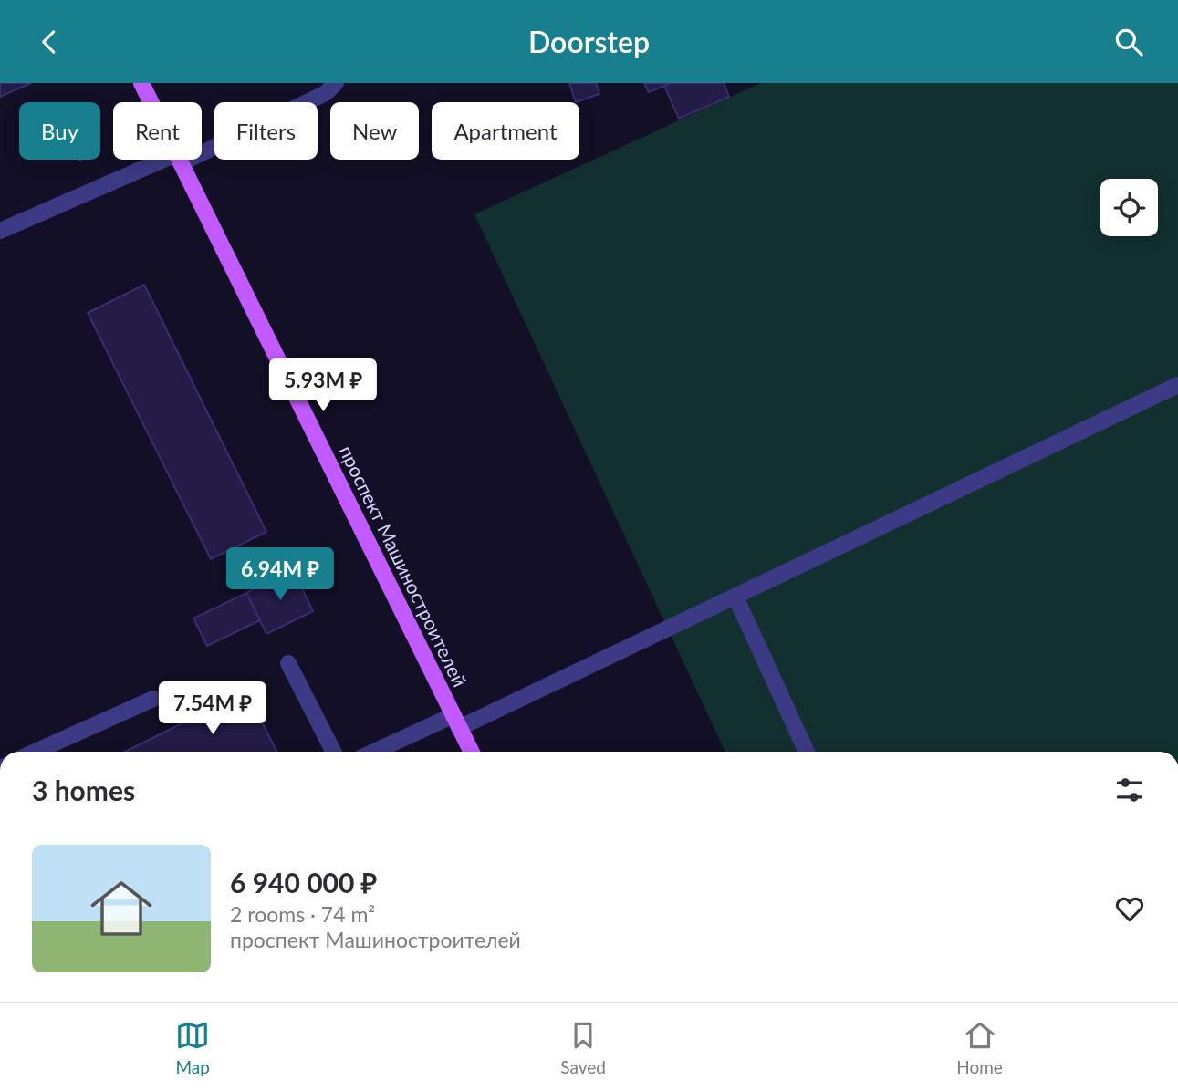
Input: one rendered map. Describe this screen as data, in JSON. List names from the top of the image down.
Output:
{
  "streets": {
    "main road": ["проспект Машиностроителей"]
  },
  "page": {
    "header": "Doorstep",
    "chip": [
      "Buy",
      "Rent",
      "Filters",
      "New",
      "Apartment"
    ],
    "price": ["5.93M ₽", "6.94M ₽", "7.54M ₽"],
    "heading": "3 homes",
    "list": [
      {
        "name": "6 940 000 ₽",
        "note": "2 rooms · 74 m² · проспект Машиностроителей"
      }
    ],
    "tabs": ["Map", "Saved", "Home"]
  }
}
